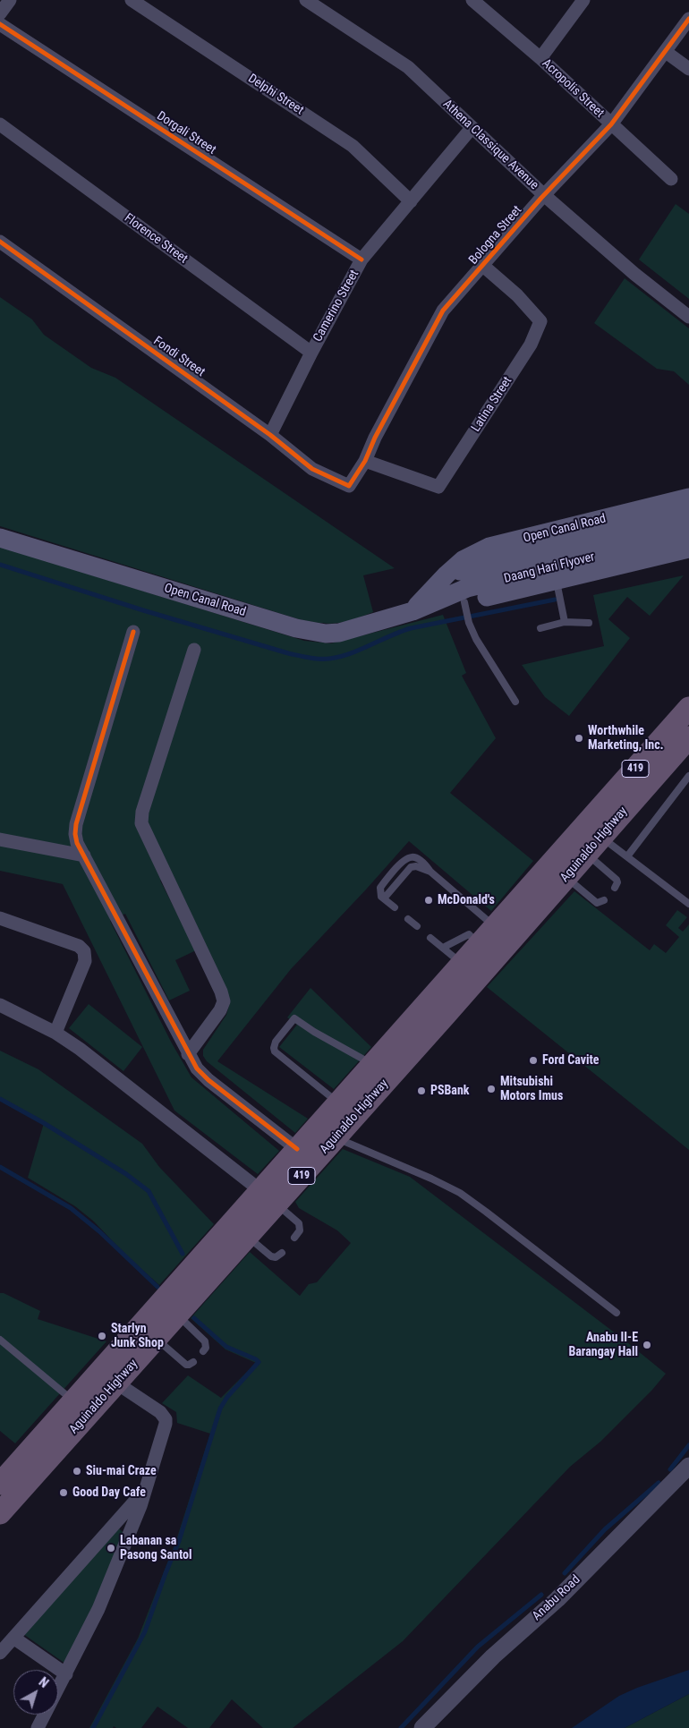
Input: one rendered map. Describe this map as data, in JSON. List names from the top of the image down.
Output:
{
  "streets": {
    "highway": ["419", "Aguinaldo Highway"],
    "main road": ["Open Canal Road", "Daang Hari Flyover"],
    "street": [
      "Acropolis Street",
      "Delphi Street",
      "Dorgali Street",
      "Athena Classique Avenue",
      "Bologna Street",
      "Florence Street",
      "Camerino Street",
      "Fondi Street",
      "Latina Street",
      "Anabu Road"
    ]
  },
  "crossings": [
    ["Acropolis Street", "Bologna Street"],
    ["Delphi Street", "Camerino Street"],
    ["Dorgali Street", "Camerino Street"],
    ["Athena Classique Avenue", "Bologna Street"],
    ["Athena Classique Avenue", "Camerino Street"],
    ["Bologna Street", "Fondi Street"],
    ["Bologna Street", "Latina Street"],
    ["Florence Street", "Camerino Street"],
    ["Camerino Street", "Fondi Street"],
    ["Open Canal Road", "Daang Hari Flyover"]
  ],
  "places": [
    "Worthwhile Marketing, Inc.",
    "McDonald's",
    "Ford Cavite",
    "Mitsubishi Motors Imus",
    "PSBank",
    "Starlyn Junk Shop",
    "Anabu II-E Barangay Hall",
    "Siu-mai Craze",
    "Good Day Cafe",
    "Labanan sa Pasong Santol"
  ],
  "north": "top right"
}
